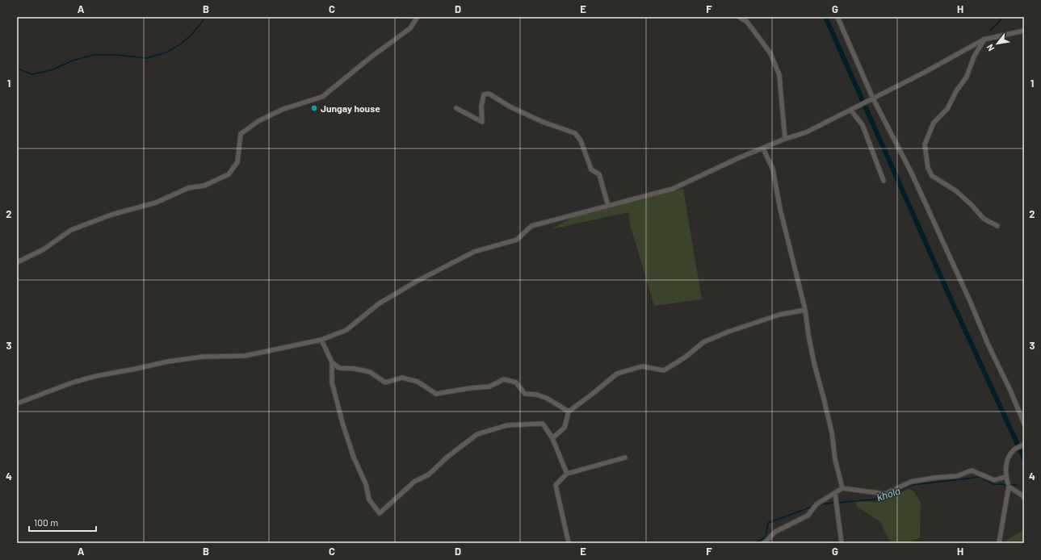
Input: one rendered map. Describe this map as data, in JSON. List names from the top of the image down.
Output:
{
  "water": ["khola"],
  "places": ["Jungay house"],
  "scale_bar": "100 m",
  "north": "bottom left",
  "grid": {
    "columns": [
      "A",
      "B",
      "C",
      "D",
      "E",
      "F",
      "G",
      "H"
    ],
    "rows": [
      "1",
      "2",
      "3",
      "4"
    ]
  }
}
